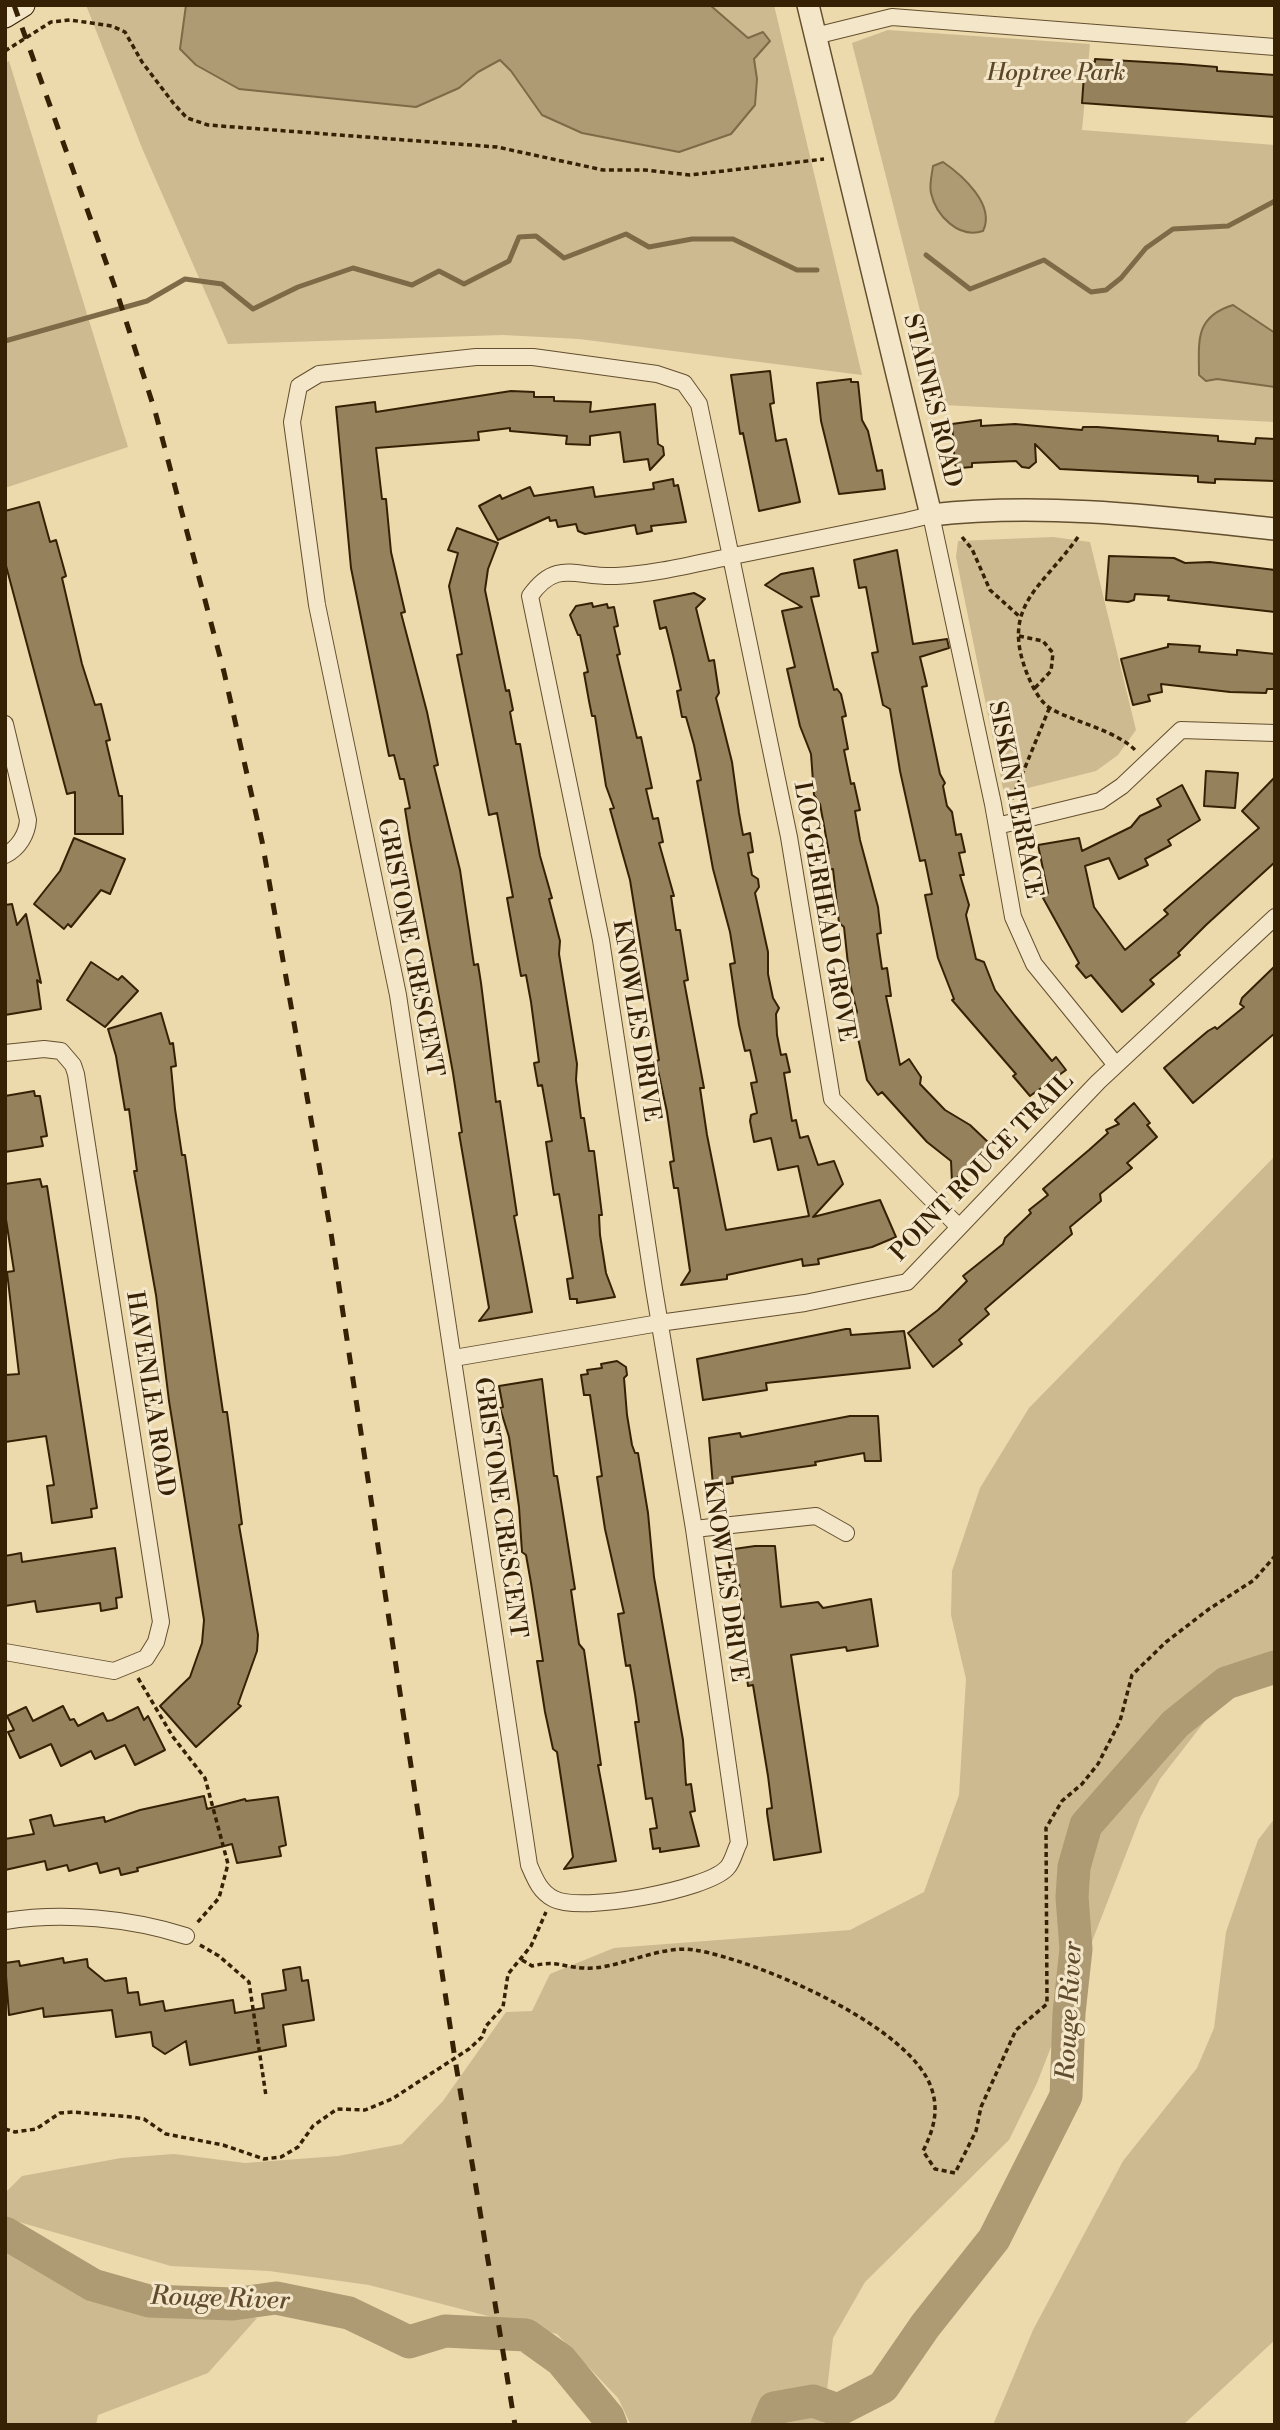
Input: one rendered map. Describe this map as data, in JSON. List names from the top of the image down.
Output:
{
  "streets": {
    "street": [
      "STAINES ROAD",
      "SISKIN TERRACE",
      "LOGGERHEAD GROVE",
      "GRISTONE CRESCENT",
      "KNOWLES DRIVE",
      "POINT ROUGE TRAIL",
      "HAVENLEA ROAD"
    ]
  },
  "crossings": [
    ["STAINES ROAD", "SISKIN TERRACE"],
    ["STAINES ROAD", "KNOWLES DRIVE"],
    ["SISKIN TERRACE", "KNOWLES DRIVE"],
    ["SISKIN TERRACE", "POINT ROUGE TRAIL"],
    ["LOGGERHEAD GROVE", "GRISTONE CRESCENT"],
    ["LOGGERHEAD GROVE", "KNOWLES DRIVE"],
    ["LOGGERHEAD GROVE", "POINT ROUGE TRAIL"],
    ["GRISTONE CRESCENT", "KNOWLES DRIVE"],
    ["GRISTONE CRESCENT", "POINT ROUGE TRAIL"],
    ["KNOWLES DRIVE", "POINT ROUGE TRAIL"]
  ],
  "water": ["Rouge River"],
  "parks": ["Hoptree Park"]
}
